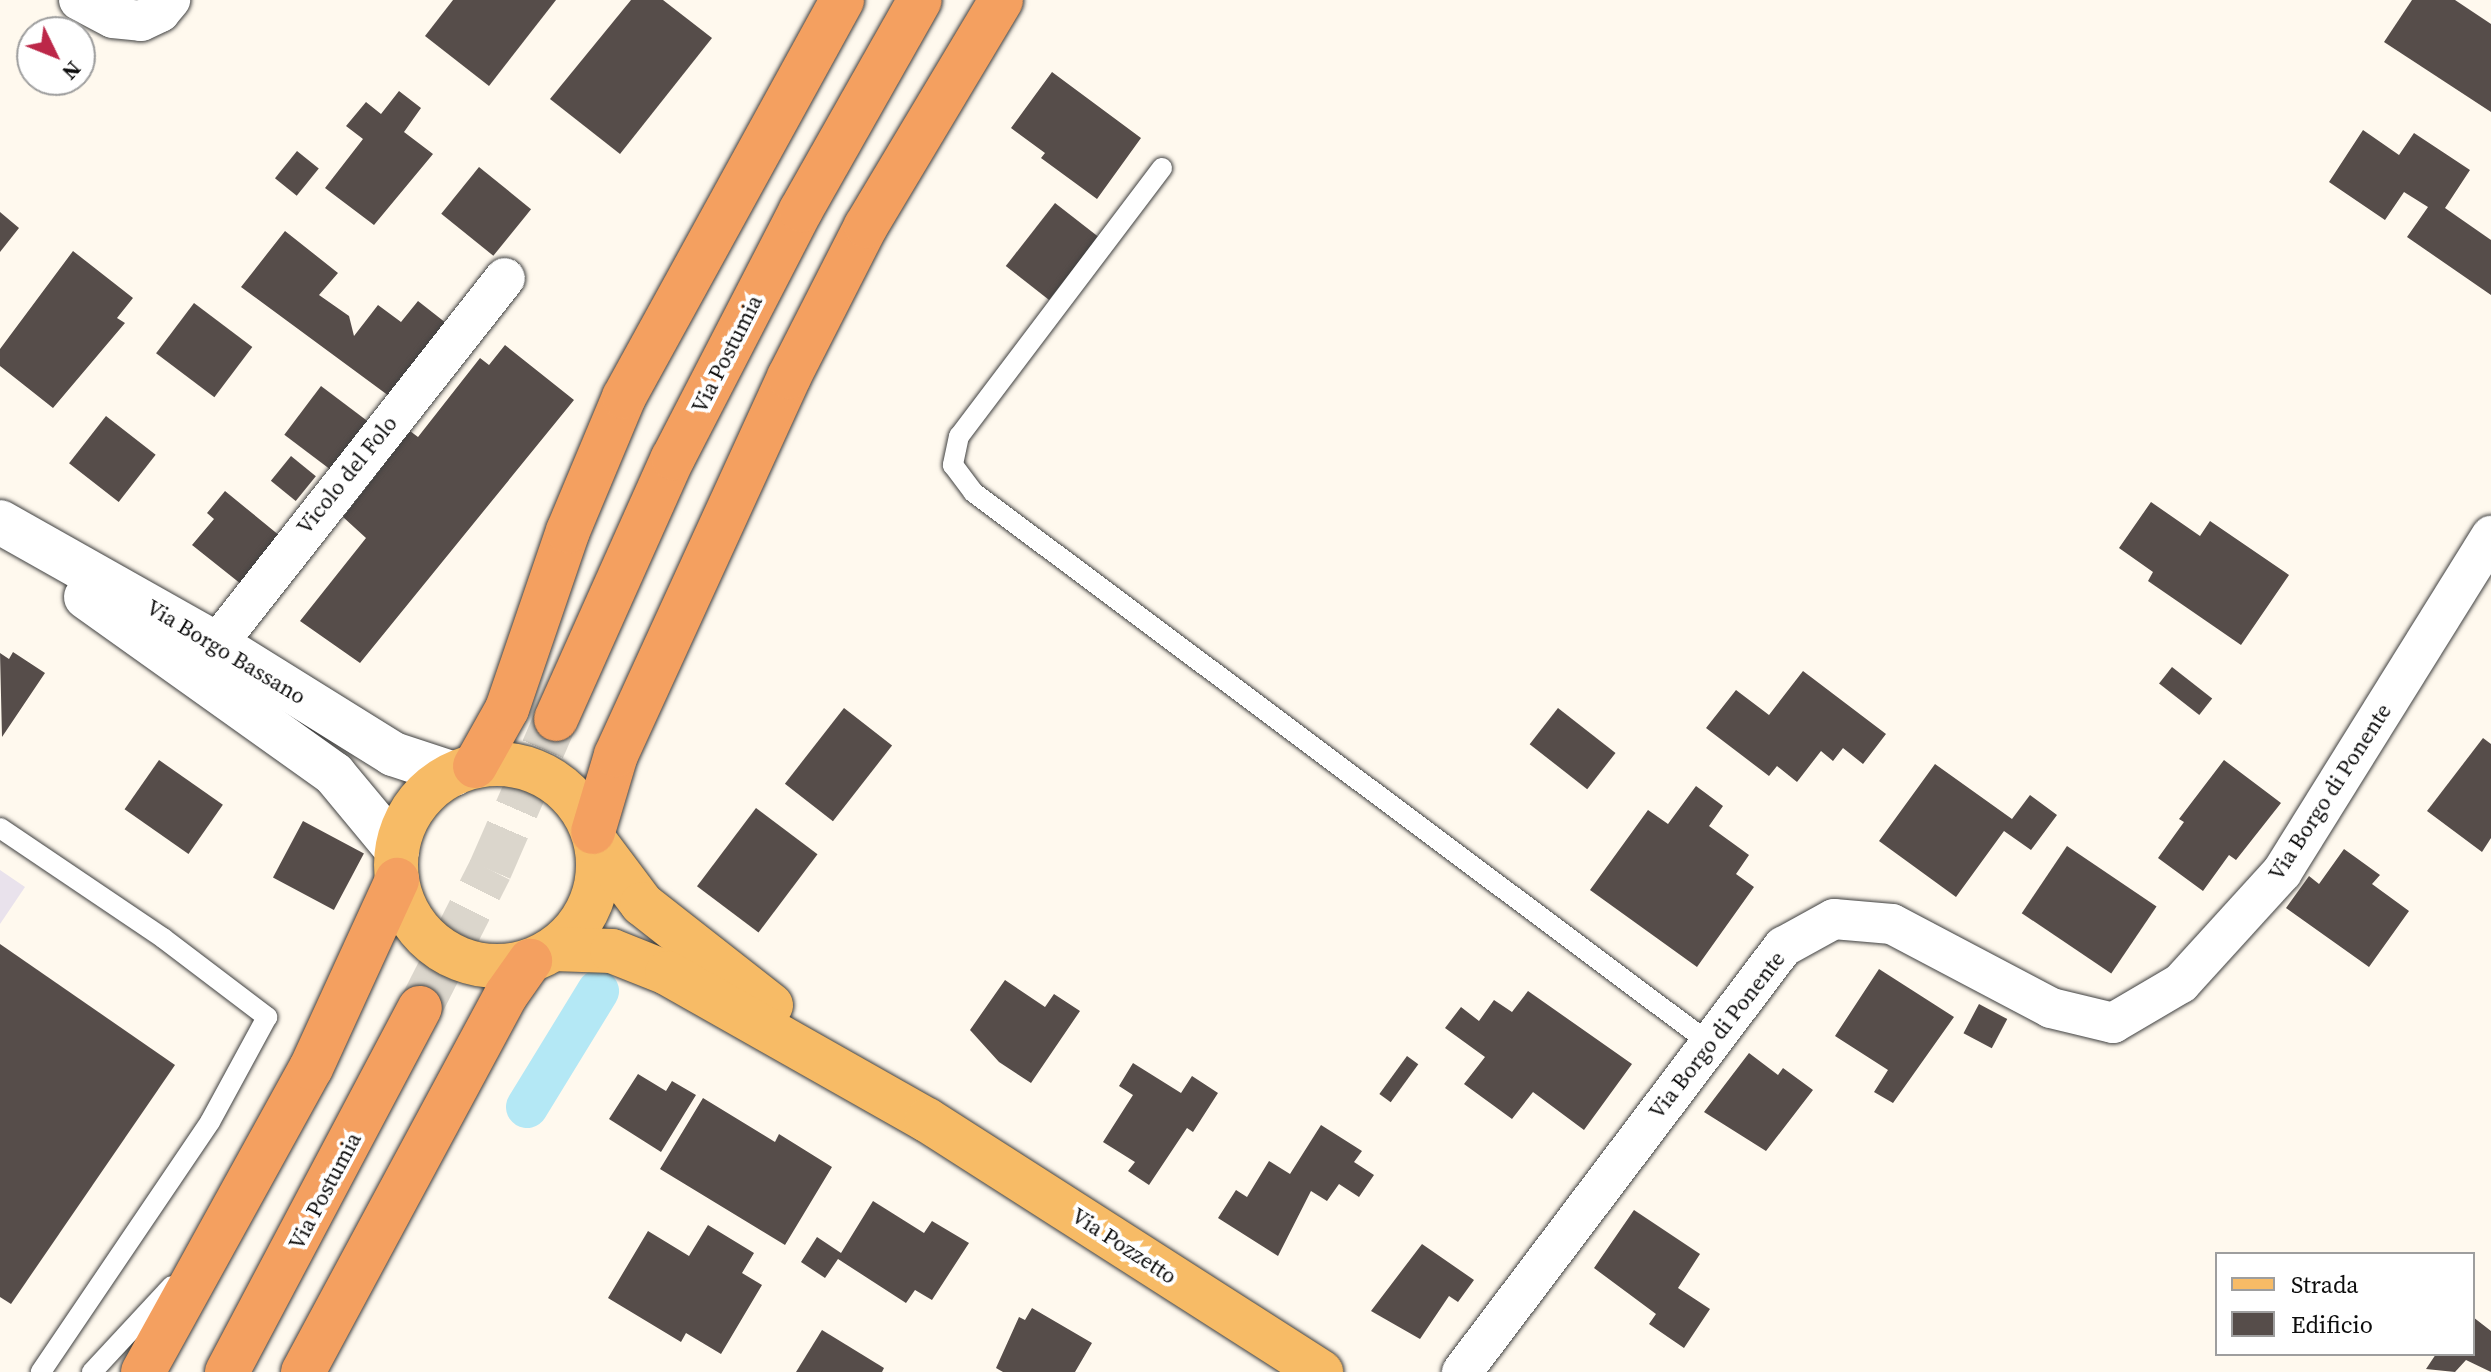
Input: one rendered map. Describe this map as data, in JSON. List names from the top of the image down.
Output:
{
  "streets": {
    "highway": ["Via Postumia"],
    "main road": ["Via Borgo Bassano", "Via Pozzetto"],
    "street": ["Vicolo del Folo", "Via Borgo di Ponente"]
  },
  "crossings": [
    ["Vicolo del Folo", "Via Borgo Bassano"],
    ["Via Borgo Bassano", "Via Pozzetto"]
  ],
  "legend": ["Strada", "Edificio"],
  "north": "bottom right"
}
